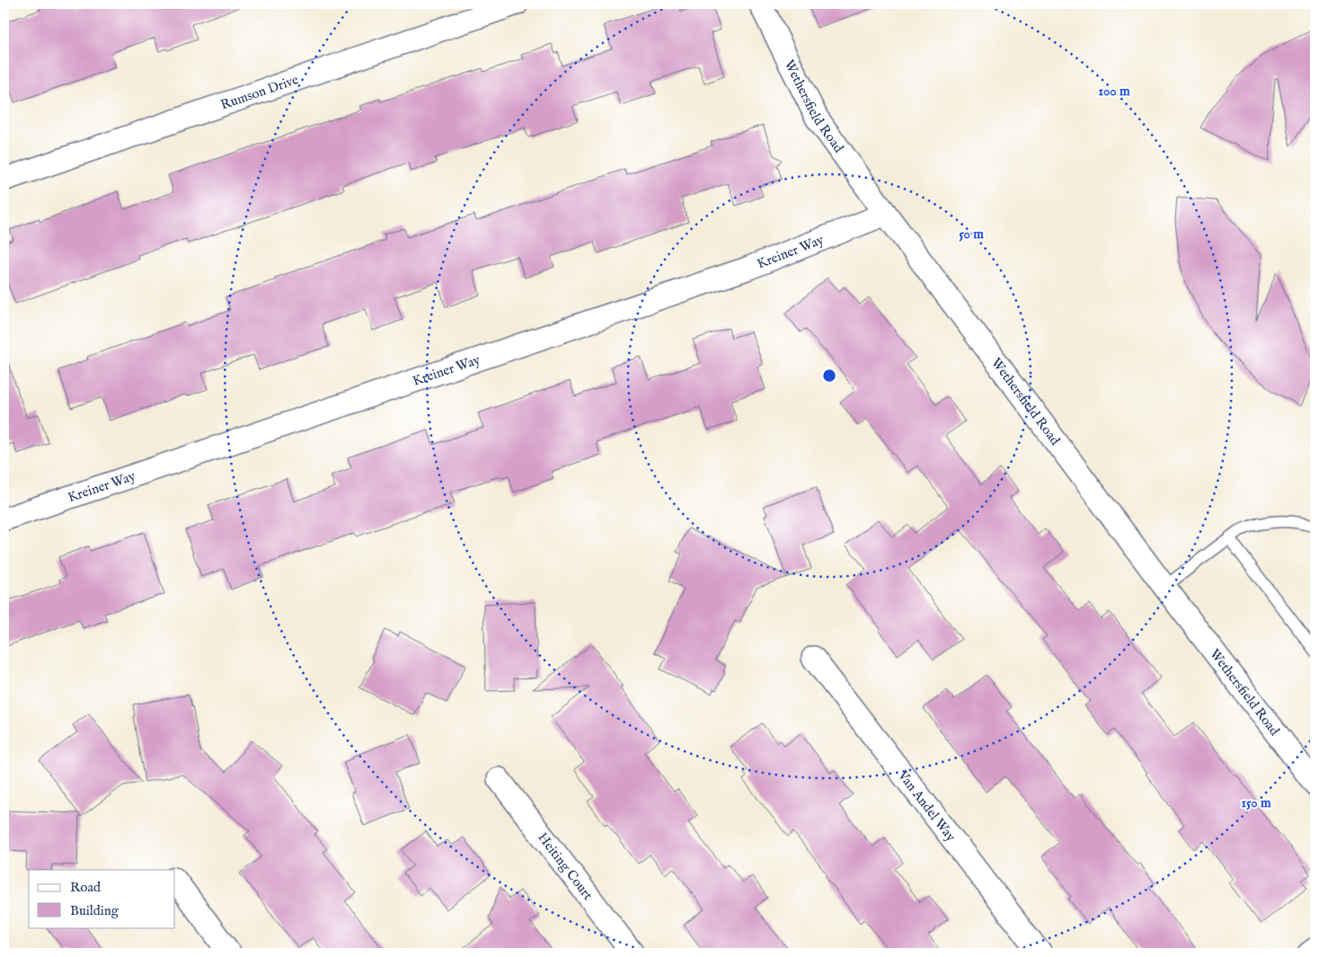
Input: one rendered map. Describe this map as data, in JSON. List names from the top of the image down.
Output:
{
  "streets": {
    "street": [
      "Rumson Drive",
      "Wethersfield Road",
      "Kreiner Way",
      "Van Andel Way",
      "Heiting Court"
    ]
  },
  "crossings": [
    ["Wethersfield Road", "Kreiner Way"]
  ],
  "legend": ["Road", "Building"],
  "rings": ["100 m", "50 m", "150 m"]
}
